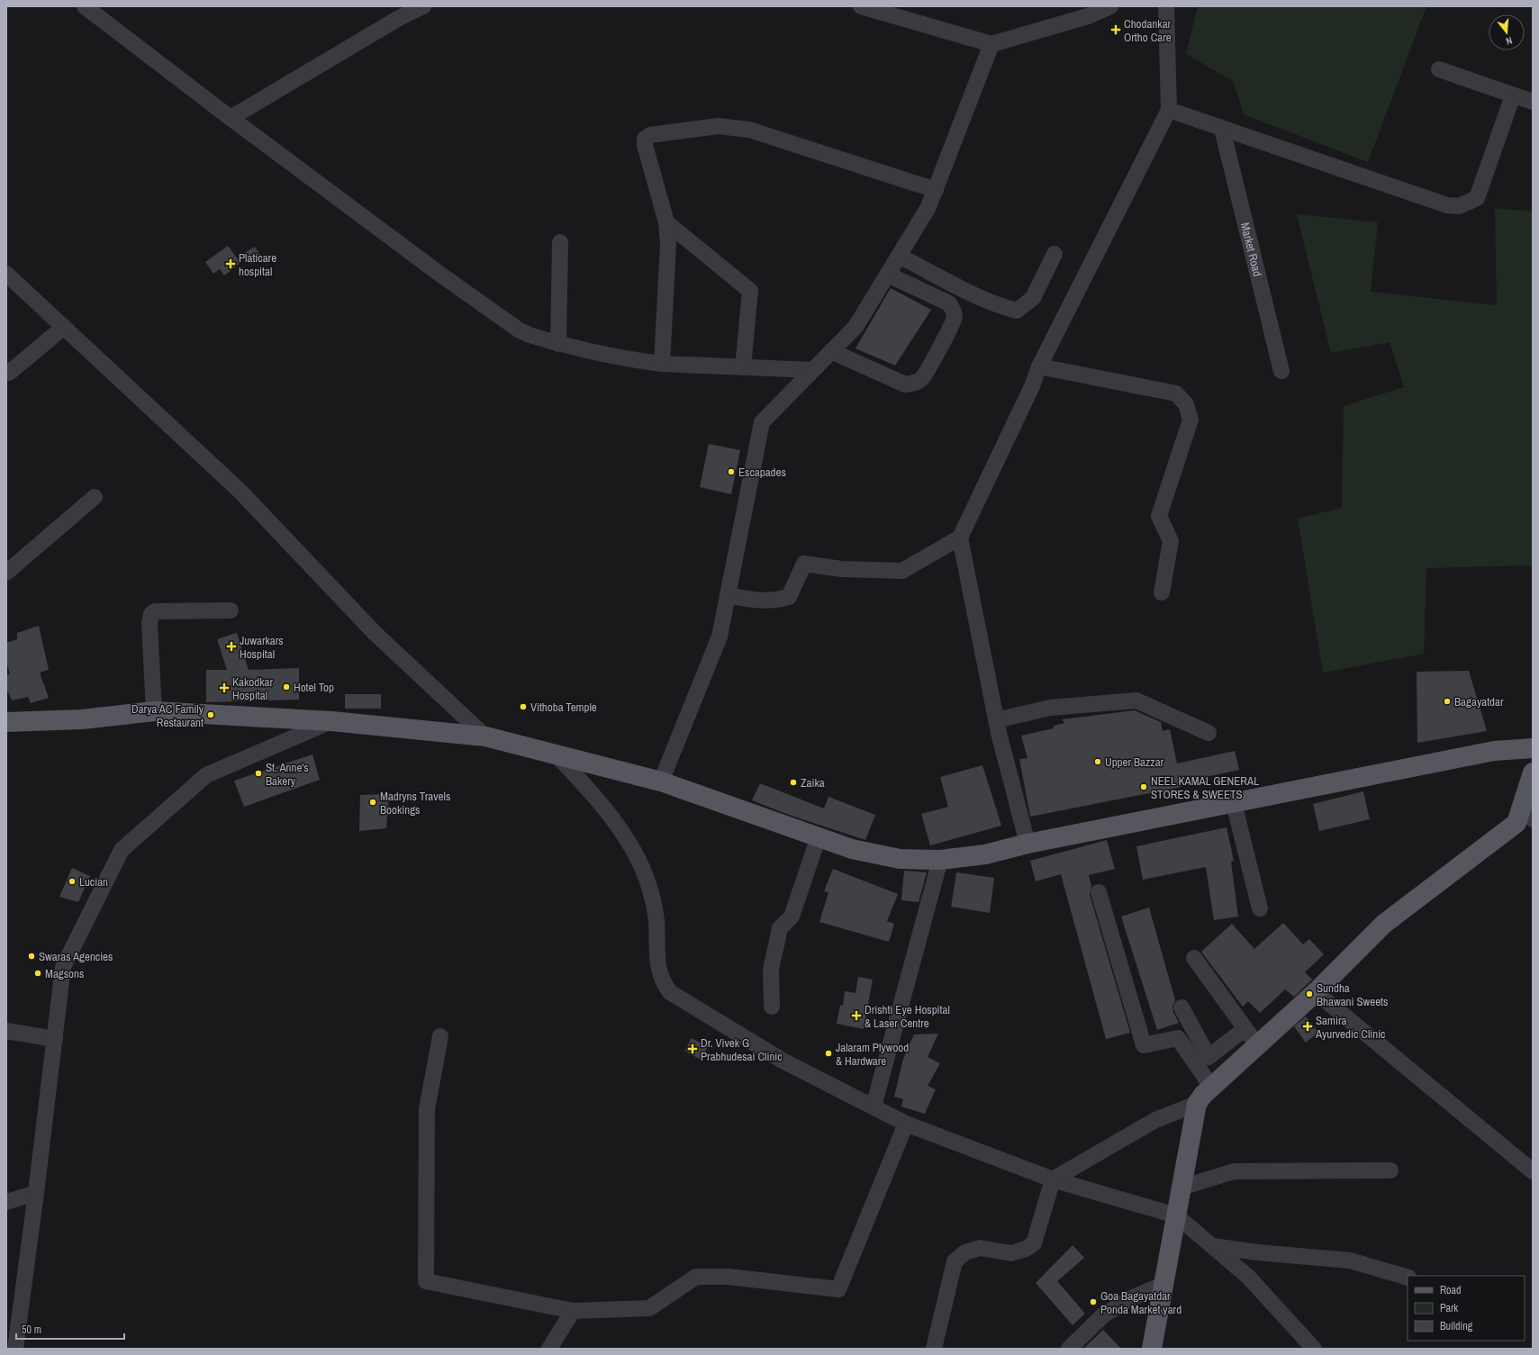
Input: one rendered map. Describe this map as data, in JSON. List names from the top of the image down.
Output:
{
  "streets": {
    "street": ["Market Road"]
  },
  "places": {
    "health": [
      "Chodankar Ortho Care",
      "Platicare hospital",
      "Juwarkars Hospital",
      "Kakodkar Hospital",
      "Drishti Eye Hospital & Laser Centre",
      "Samira Ayurvedic Clinic",
      "Dr. Vivek G Prabhudesai Clinic"
    ],
    "other": [
      "Escapades",
      "Hotel Top",
      "Bagayatdar",
      "Vithoba Temple",
      "Darya AC Family Restaurant",
      "Upper Bazzar",
      "St. Anne's Bakery",
      "Zaika",
      "NEEL KAMAL GENERAL STORES & SWEETS",
      "Madryns Travels Bookings",
      "Lucian",
      "Swaras Agencies",
      "Magsons",
      "Sundha Bhawani Sweets",
      "Jalaram Plywood & Hardware",
      "Goa Bagayatdar Ponda Market yard"
    ]
  },
  "legend": ["Road", "Park", "Building"],
  "scale_bar": "50 m",
  "north": "bottom"
}
